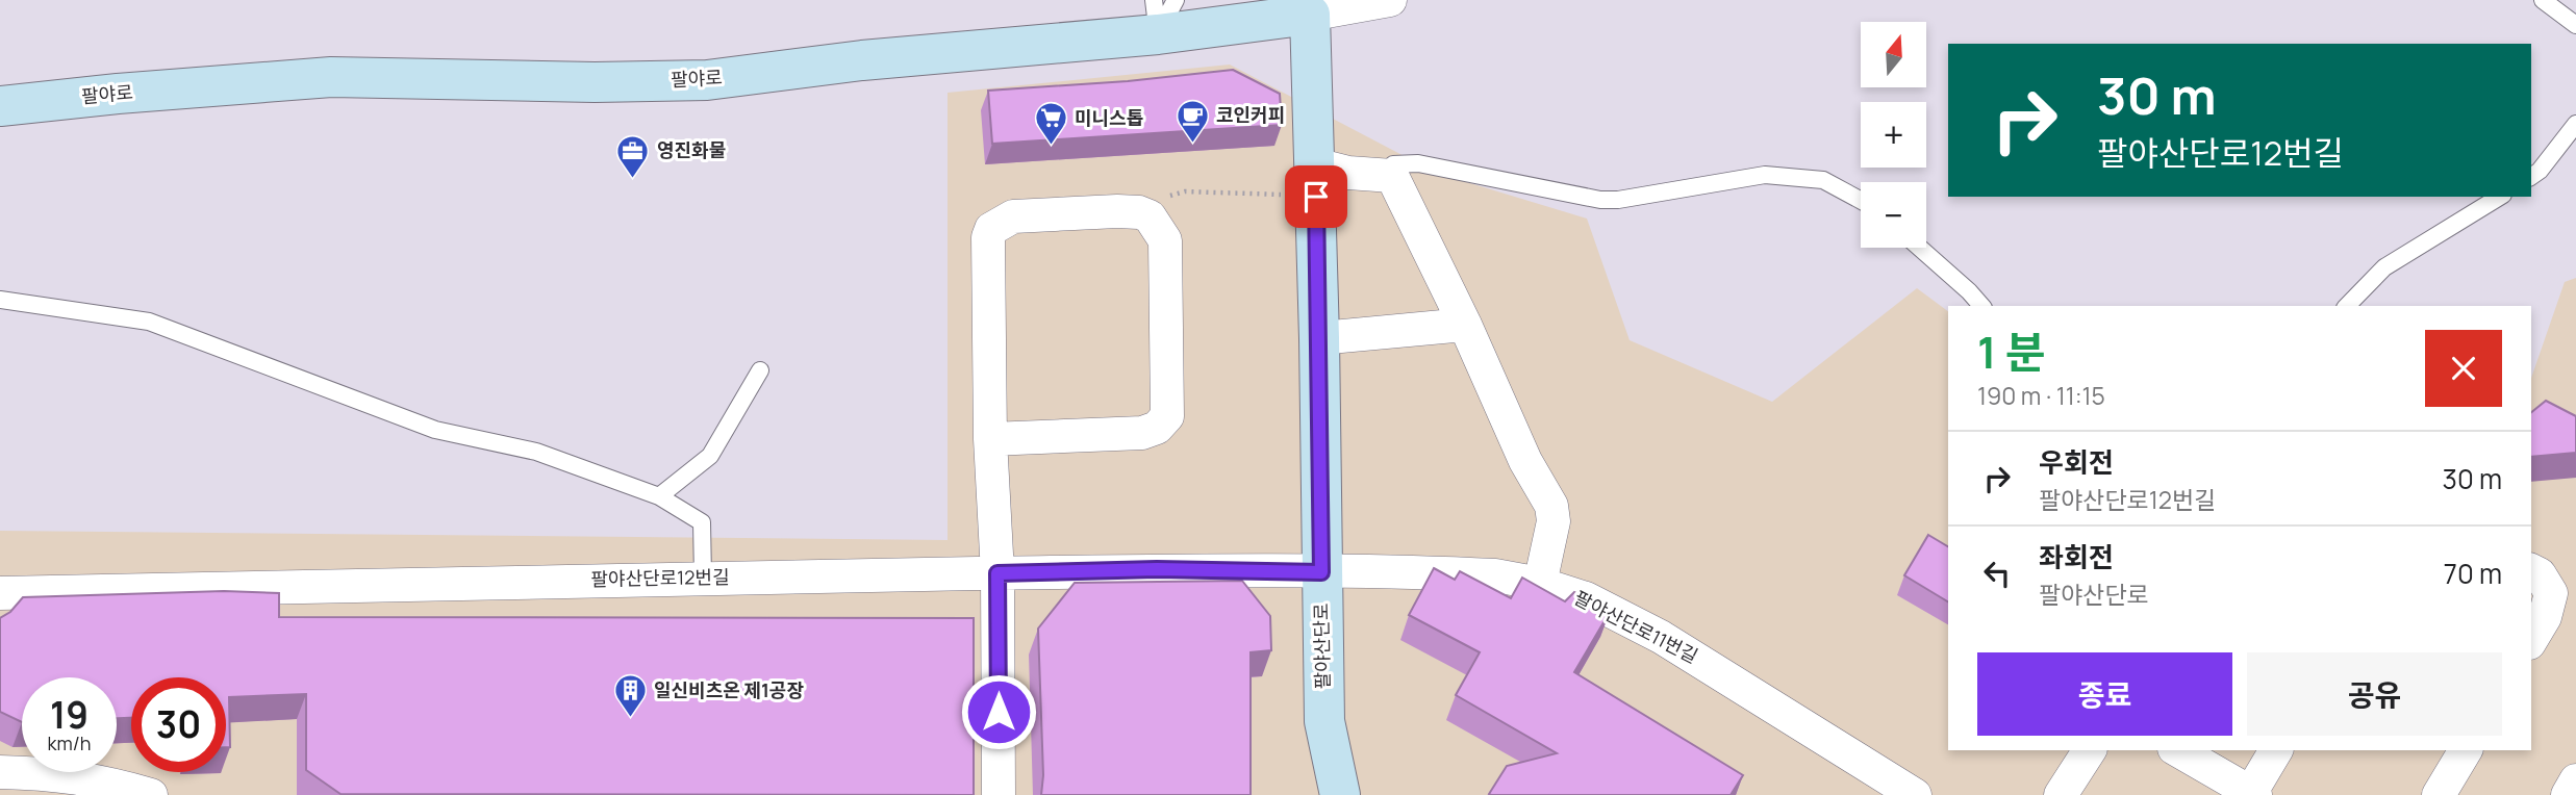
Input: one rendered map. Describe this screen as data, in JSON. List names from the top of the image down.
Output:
{
  "streets": {
    "street": [
      "팔야로",
      "팔야산단로12번길",
      "팔야산단로11번길",
      "팔야산단로"
    ]
  },
  "crossings": [
    ["팔야로", "팔야산단로"],
    ["팔야산단로12번길", "팔야산단로11번길"],
    ["팔야산단로12번길", "팔야산단로"],
    ["팔야산단로11번길", "팔야산단로"]
  ],
  "places": {
    "cafe": ["코인커피"],
    "supermarket": ["미니스톱"],
    "office": ["영진화물"],
    "building": ["일신비츠온 제1공장"]
  },
  "north": "top",
  "page": {
    "map_buttons": ["+", "−"],
    "turn": ["30 m", "팔야산단로12번길"],
    "heading": ["1 분", "190 m · 11:15"],
    "list": [
      {
        "name": "우회전",
        "note": "팔야산단로12번길",
        "value": "30 m"
      },
      {
        "name": "좌회전",
        "note": "팔야산단로",
        "value": "70 m"
      }
    ],
    "buttons": ["종료", "공유"],
    "speed": "19 km/h",
    "limit": "30"
  }
}
